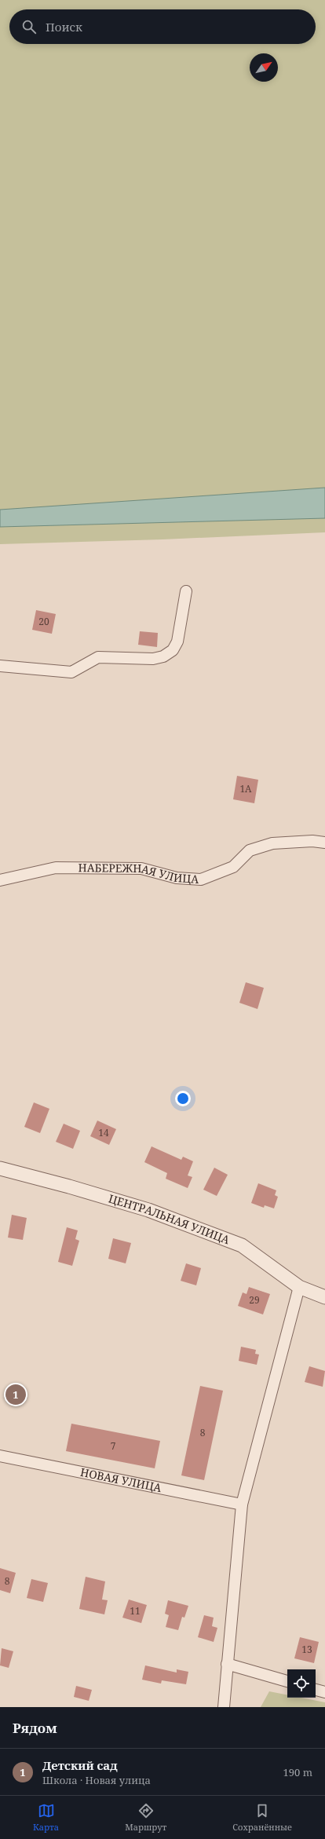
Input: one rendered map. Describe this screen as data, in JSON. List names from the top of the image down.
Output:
{
  "streets": {
    "street": ["НАБЕРЕЖНАЯ УЛИЦА", "ЦЕНТРАЛЬНАЯ УЛИЦА", "НОВАЯ УЛИЦА"]
  },
  "house_numbers": [
    "20",
    "1А",
    "14",
    "29",
    "8",
    "7",
    "8",
    "11",
    "13"
  ],
  "north": "top right",
  "page": {
    "search": "Поиск",
    "pins": "1",
    "heading": "Рядом",
    "list": [
      {
        "mark": "1",
        "name": "Детский сад",
        "note": "Школа · Новая улица",
        "value": "190 m"
      }
    ],
    "nav": ["Карта", "Маршрут", "Сохранённые"]
  }
}
